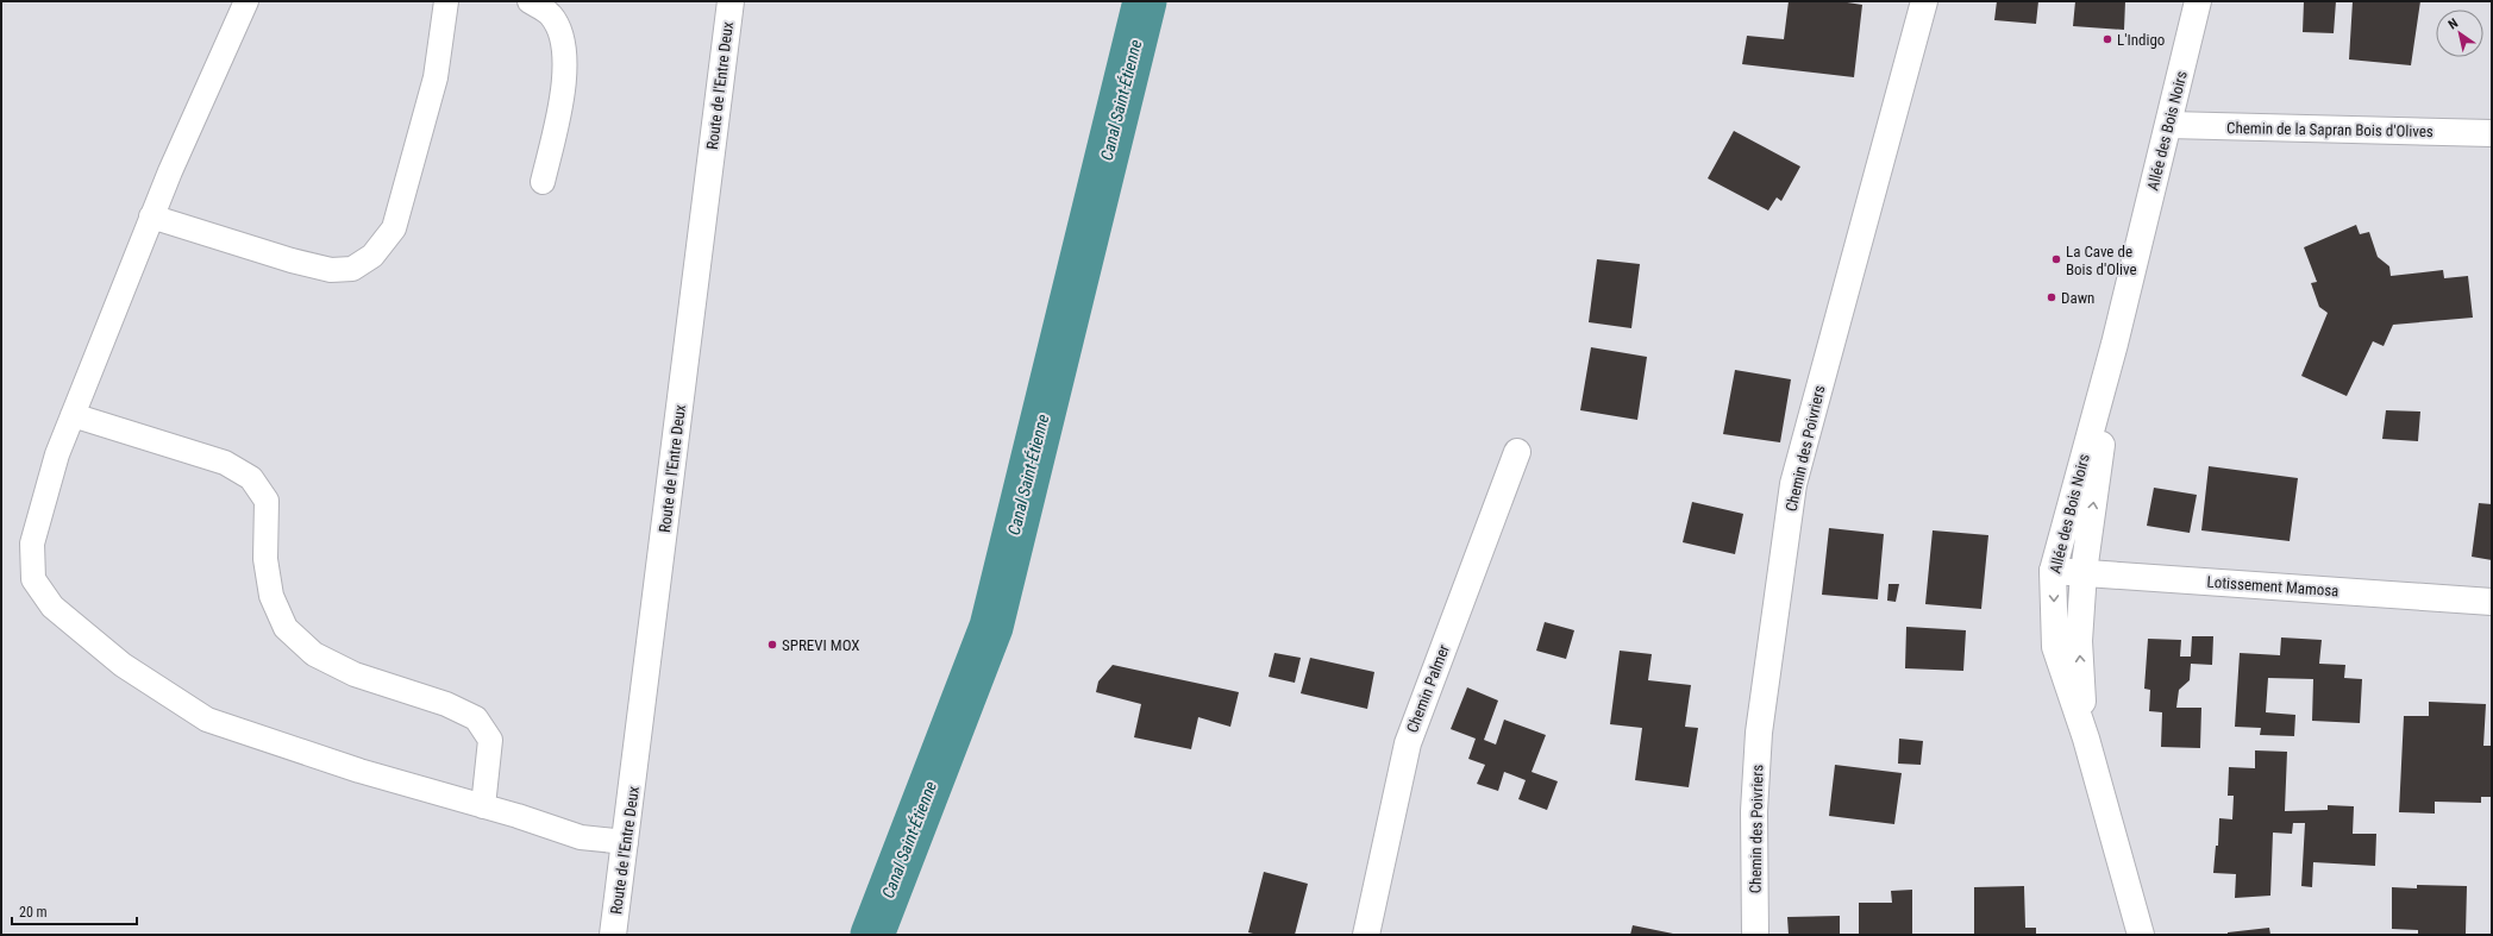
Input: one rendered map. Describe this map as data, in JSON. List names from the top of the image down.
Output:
{
  "streets": {
    "main road": [
      "Route de l'Entre Deux",
      "Chemin de la Sapran Bois d'Olives",
      "Allée des Bois Noirs",
      "Chemin des Poivriers",
      "Lotissement Mamosa",
      "Chemin Palmer"
    ]
  },
  "crossings": [
    ["Chemin de la Sapran Bois d'Olives", "Allée des Bois Noirs"],
    ["Allée des Bois Noirs", "Lotissement Mamosa"]
  ],
  "water": ["Canal Saint-Étienne"],
  "places": [
    "L'Indigo",
    "La Cave de Bois d'Olive",
    "Dawn",
    "SPREVI MOX"
  ],
  "scale_bar": "20 m",
  "north": "top left"
}
